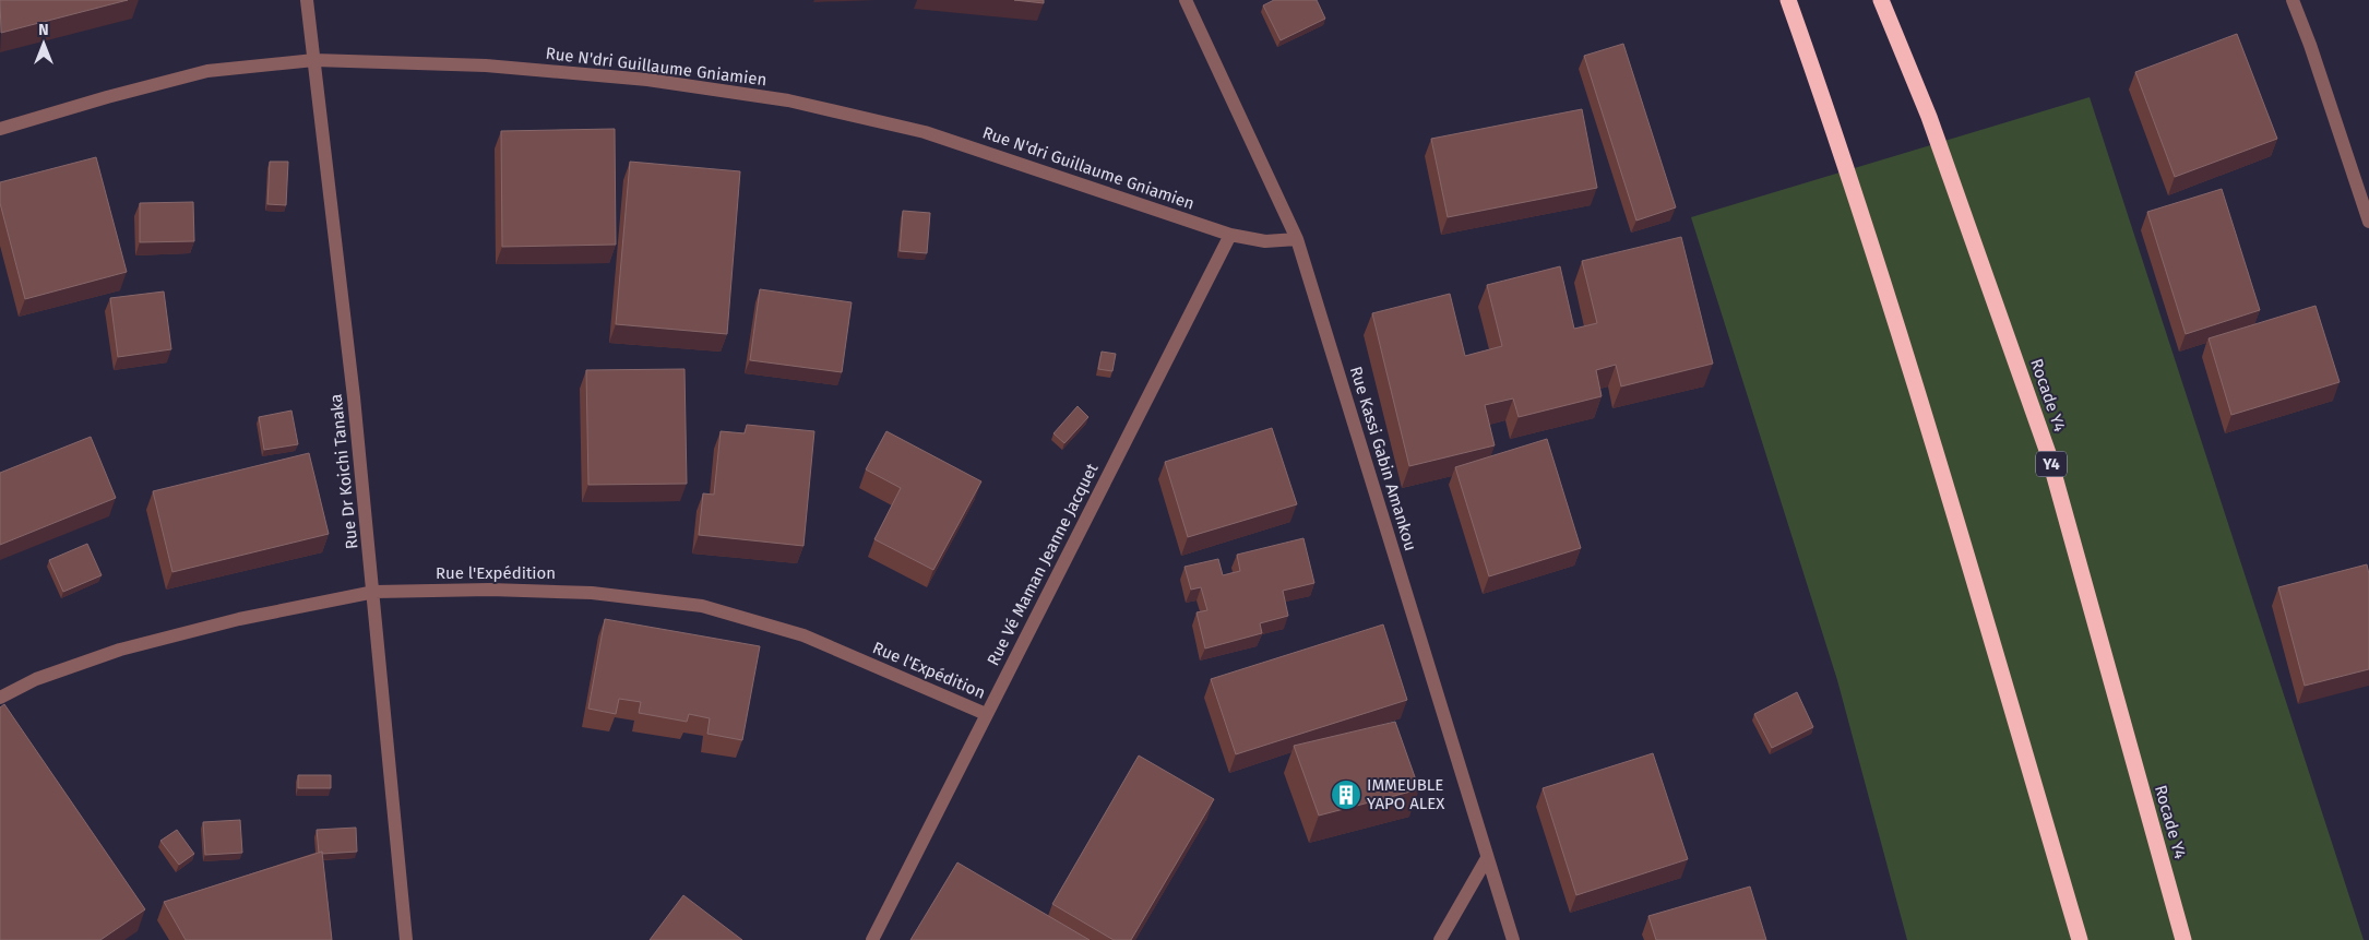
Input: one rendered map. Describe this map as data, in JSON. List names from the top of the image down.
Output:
{
  "streets": {
    "highway": ["Rocade Y4", "Y4"],
    "street": [
      "Rue N'dri Guillaume Gniamien",
      "Rue Kassi Gabin Amankou",
      "Rue Dr Koichi Tanaka",
      "Rue Vé Maman Jeanne Jacquet",
      "Rue l'Expédition"
    ]
  },
  "crossings": [
    ["Rue N'dri Guillaume Gniamien", "Rue Kassi Gabin Amankou"],
    ["Rue N'dri Guillaume Gniamien", "Rue Dr Koichi Tanaka"],
    ["Rue N'dri Guillaume Gniamien", "Rue Vé Maman Jeanne Jacquet"],
    ["Rue Dr Koichi Tanaka", "Rue l'Expédition"],
    ["Rue Vé Maman Jeanne Jacquet", "Rue l'Expédition"]
  ],
  "places": {
    "building": ["IMMEUBLE YAPO ALEX"]
  },
  "north": "top"
}
